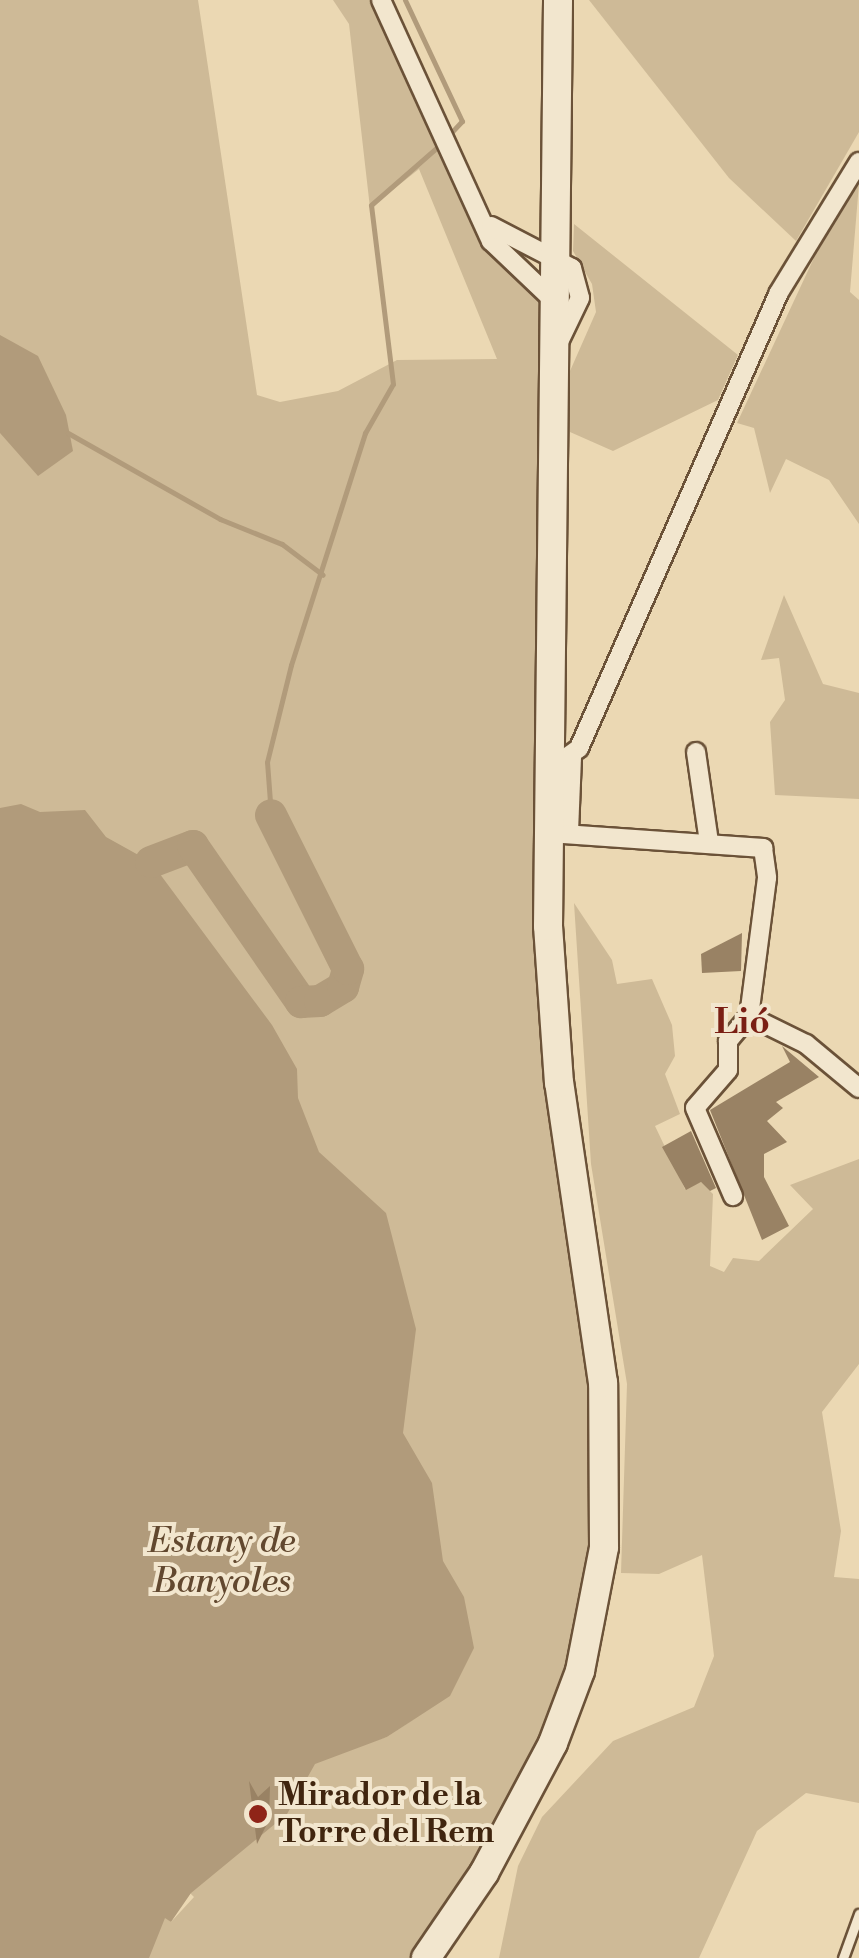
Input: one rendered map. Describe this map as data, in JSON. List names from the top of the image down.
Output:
{
  "districts": ["Lió"],
  "water": ["Estany de Banyoles"],
  "places": ["Mirador de la Torre del Rem"]
}
